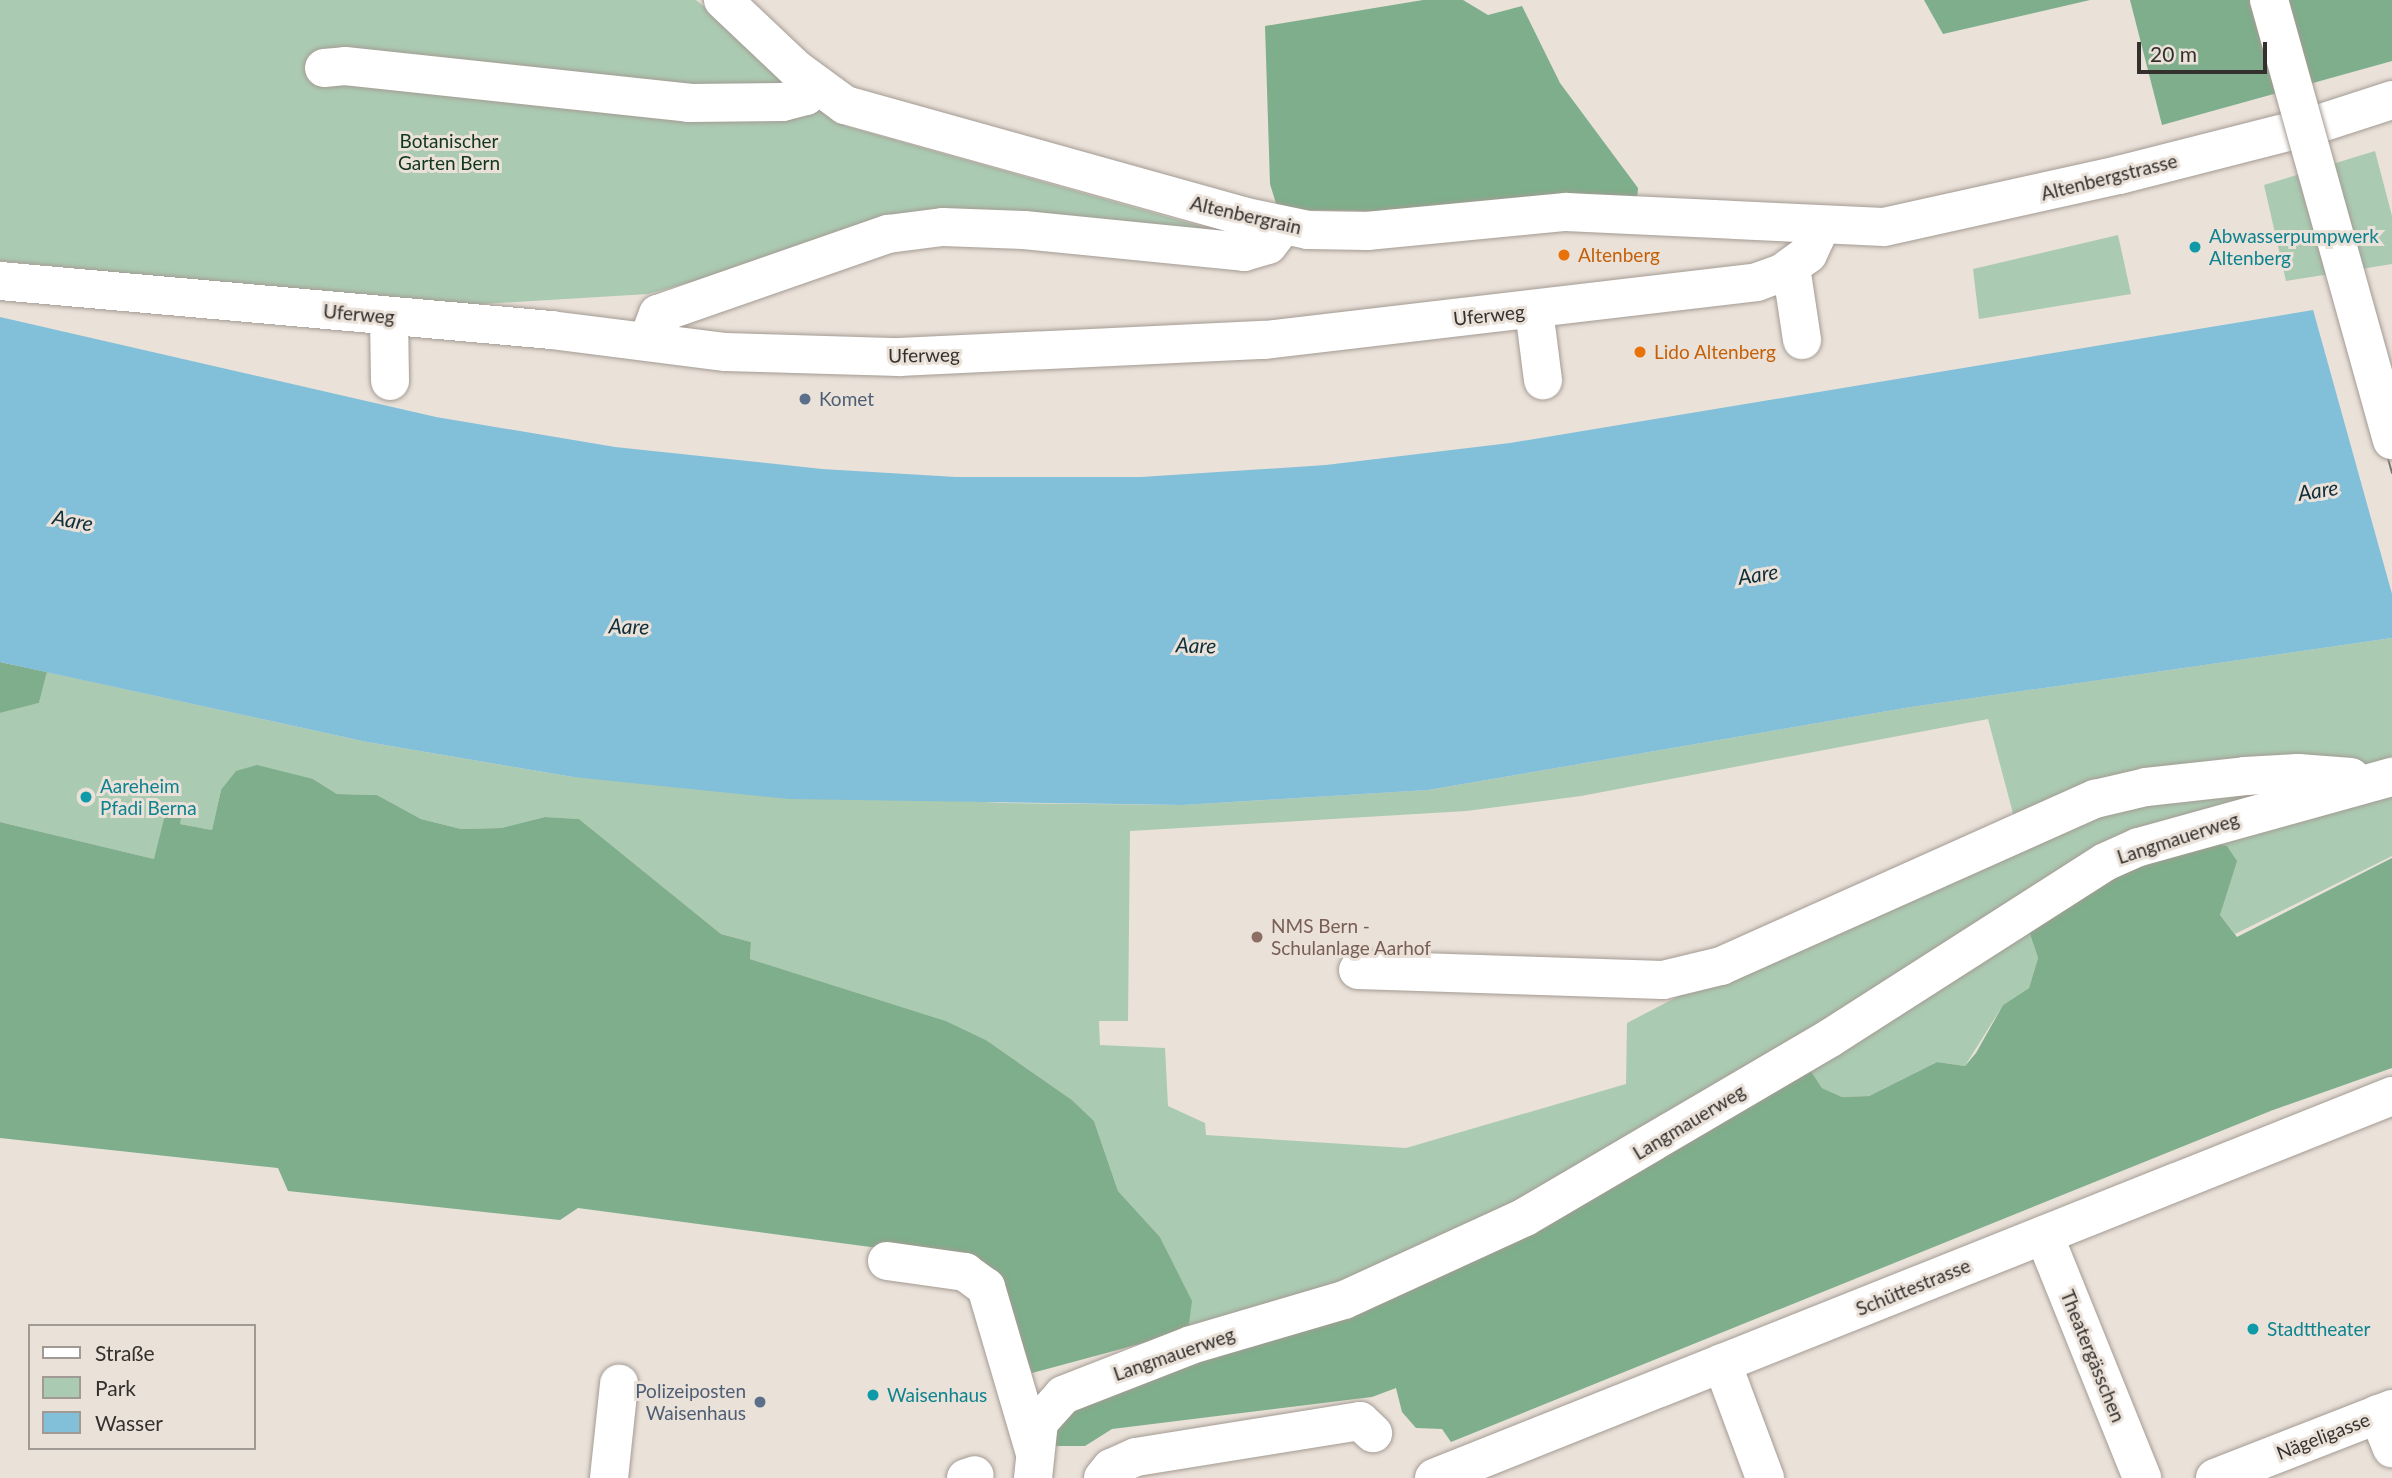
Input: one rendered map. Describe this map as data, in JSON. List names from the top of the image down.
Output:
{
  "streets": {
    "street": [
      "Altenbergstrasse",
      "Altenbergrain",
      "Uferweg",
      "Langmauerweg",
      "Schüttestrasse",
      "Theatergässchen",
      "Nägeligasse"
    ]
  },
  "crossings": [
    ["Altenbergstrasse", "Altenbergrain"],
    ["Altenbergstrasse", "Uferweg"],
    ["Altenbergrain", "Uferweg"],
    ["Schüttestrasse", "Theatergässchen"]
  ],
  "water": ["Aare"],
  "parks": ["Botanischer Garten Bern"],
  "places": [
    "Abwasserpumpwerk Altenberg",
    "Altenberg",
    "Lido Altenberg",
    "Komet",
    "Aareheim Pfadi Berna",
    "NMS Bern - Schulanlage Aarhof",
    "Stadttheater",
    "Waisenhaus",
    "Polizeiposten Waisenhaus"
  ],
  "legend": ["Straße", "Park", "Wasser"],
  "scale_bar": "20 m"
}
